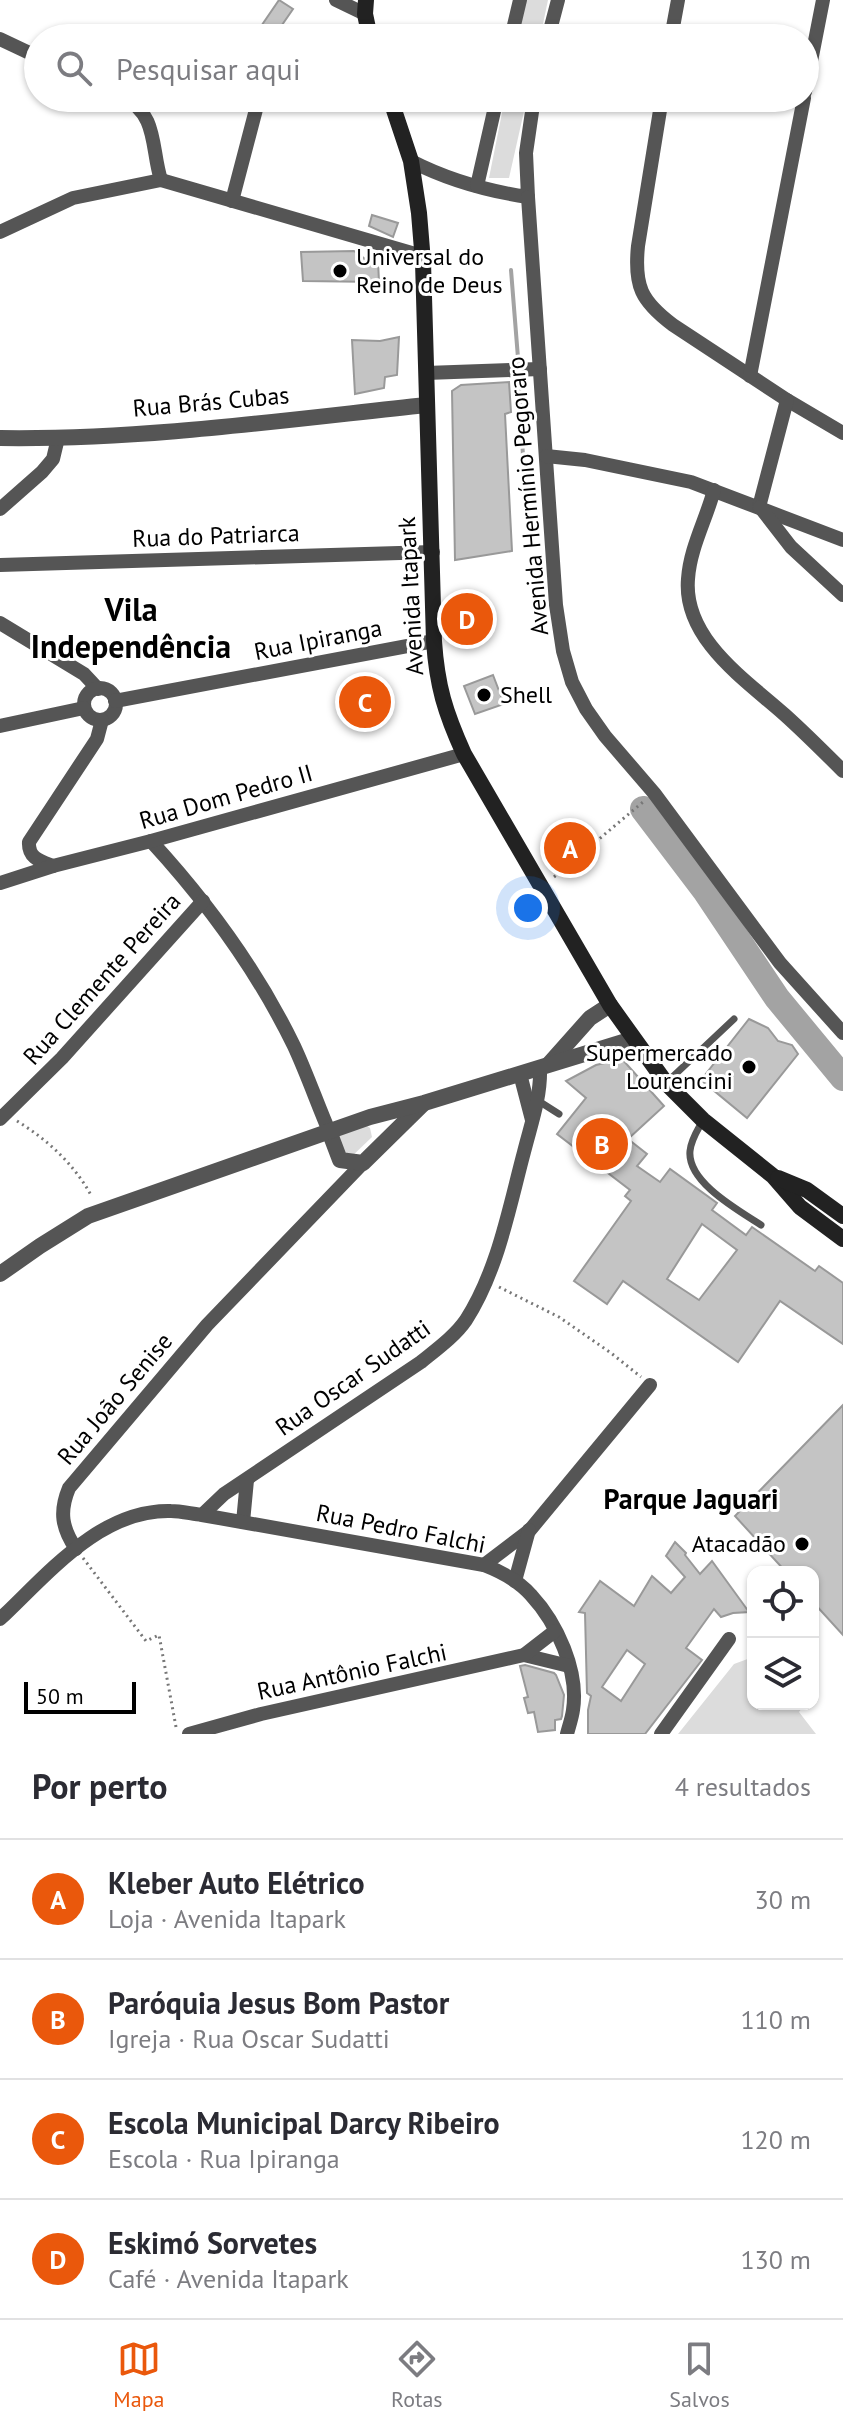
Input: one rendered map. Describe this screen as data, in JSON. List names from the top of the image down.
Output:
{
  "streets": {
    "main road": ["Avenida Itapark"],
    "street": [
      "Rua Brás Cubas",
      "Avenida Hermínio Pegoraro",
      "Rua do Patriarca",
      "Rua Ipiranga",
      "Rua Dom Pedro II",
      "Rua Clemente Pereira",
      "Rua Oscar Sudatti",
      "Rua João Senise",
      "Rua Pedro Falchi",
      "Rua Antônio Falchi"
    ]
  },
  "crossings": [
    ["Rua Brás Cubas", "Avenida Itapark"],
    ["Rua do Patriarca", "Avenida Itapark"],
    ["Avenida Itapark", "Rua Ipiranga"],
    ["Avenida Itapark", "Rua Dom Pedro II"],
    ["Rua Oscar Sudatti", "Rua Pedro Falchi"],
    ["Rua João Senise", "Rua Pedro Falchi"],
    ["Rua Pedro Falchi", "Rua Antônio Falchi"]
  ],
  "districts": ["Vila Independência", "Parque Jaguari"],
  "places": [
    "Universal do Reino de Deus",
    "Shell",
    "Supermercado Lourencini",
    "Atacadão"
  ],
  "scale_bar": "50 m",
  "page": {
    "search": "Pesquisar aqui",
    "pins": [
      "D",
      "C",
      "A",
      "B"
    ],
    "scale": "50 m",
    "heading": ["Por perto", "4 resultados"],
    "list": [
      {
        "mark": "A",
        "name": "Kleber Auto Elétrico",
        "note": "Loja · Avenida Itapark",
        "value": "30 m"
      },
      {
        "mark": "B",
        "name": "Paróquia Jesus Bom Pastor",
        "note": "Igreja · Rua Oscar Sudatti",
        "value": "110 m"
      },
      {
        "mark": "C",
        "name": "Escola Municipal Darcy Ribeiro",
        "note": "Escola · Rua Ipiranga",
        "value": "120 m"
      },
      {
        "mark": "D",
        "name": "Eskimó Sorvetes",
        "note": "Café · Avenida Itapark",
        "value": "130 m"
      }
    ],
    "nav": ["Mapa", "Rotas", "Salvos"]
  }
}
